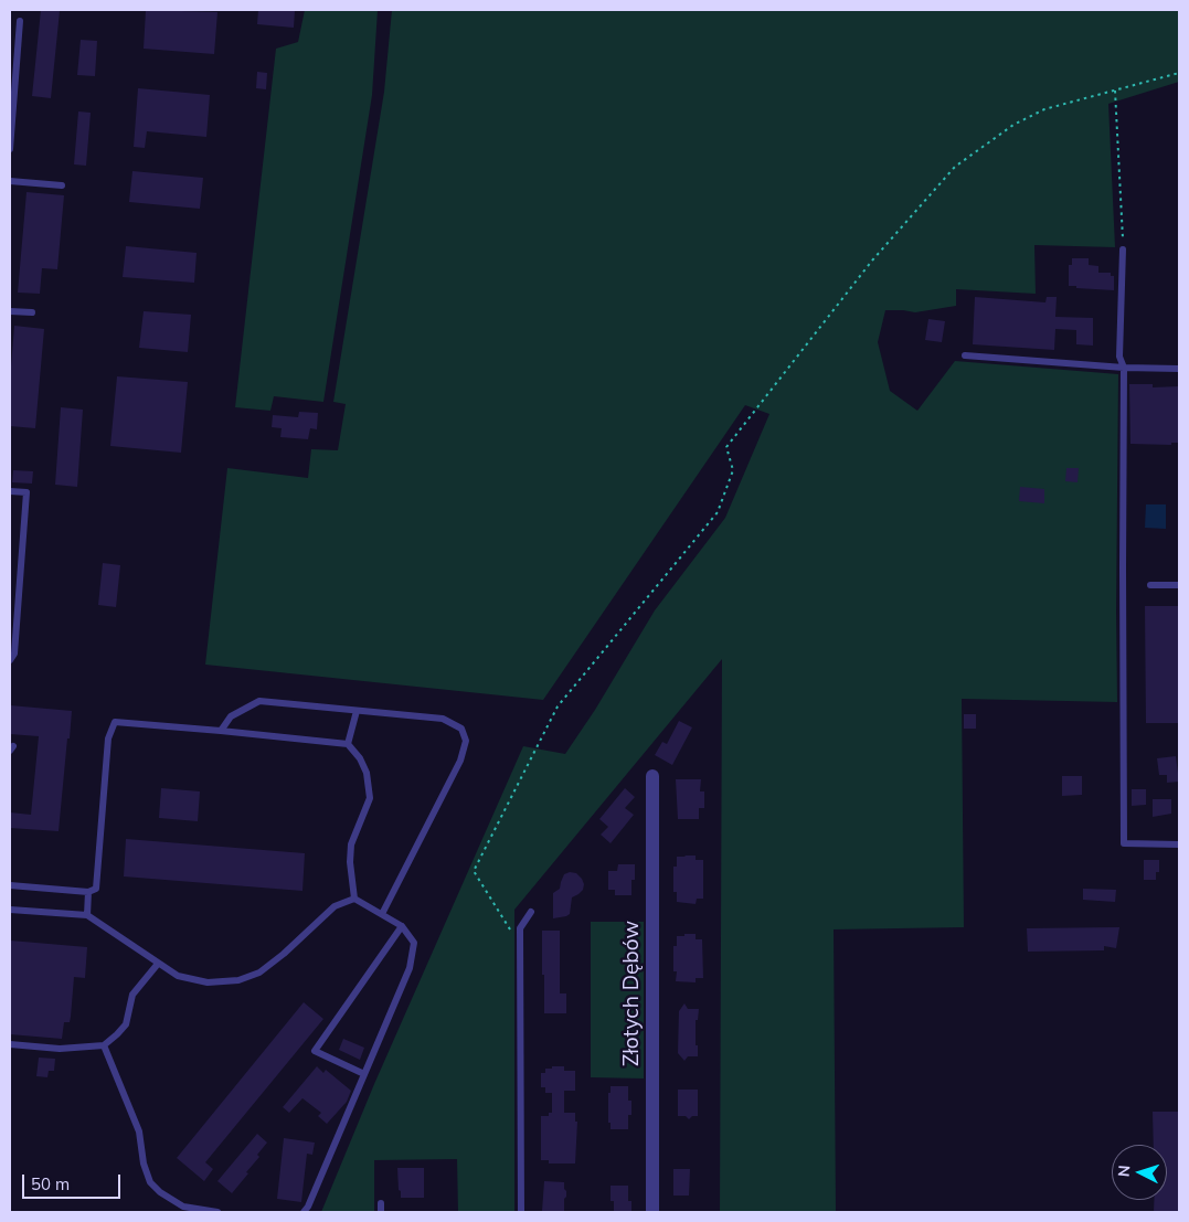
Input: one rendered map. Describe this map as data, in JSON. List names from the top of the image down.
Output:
{
  "streets": {
    "street": ["Złotych Dębów"]
  },
  "scale_bar": "50 m",
  "north": "left"
}
